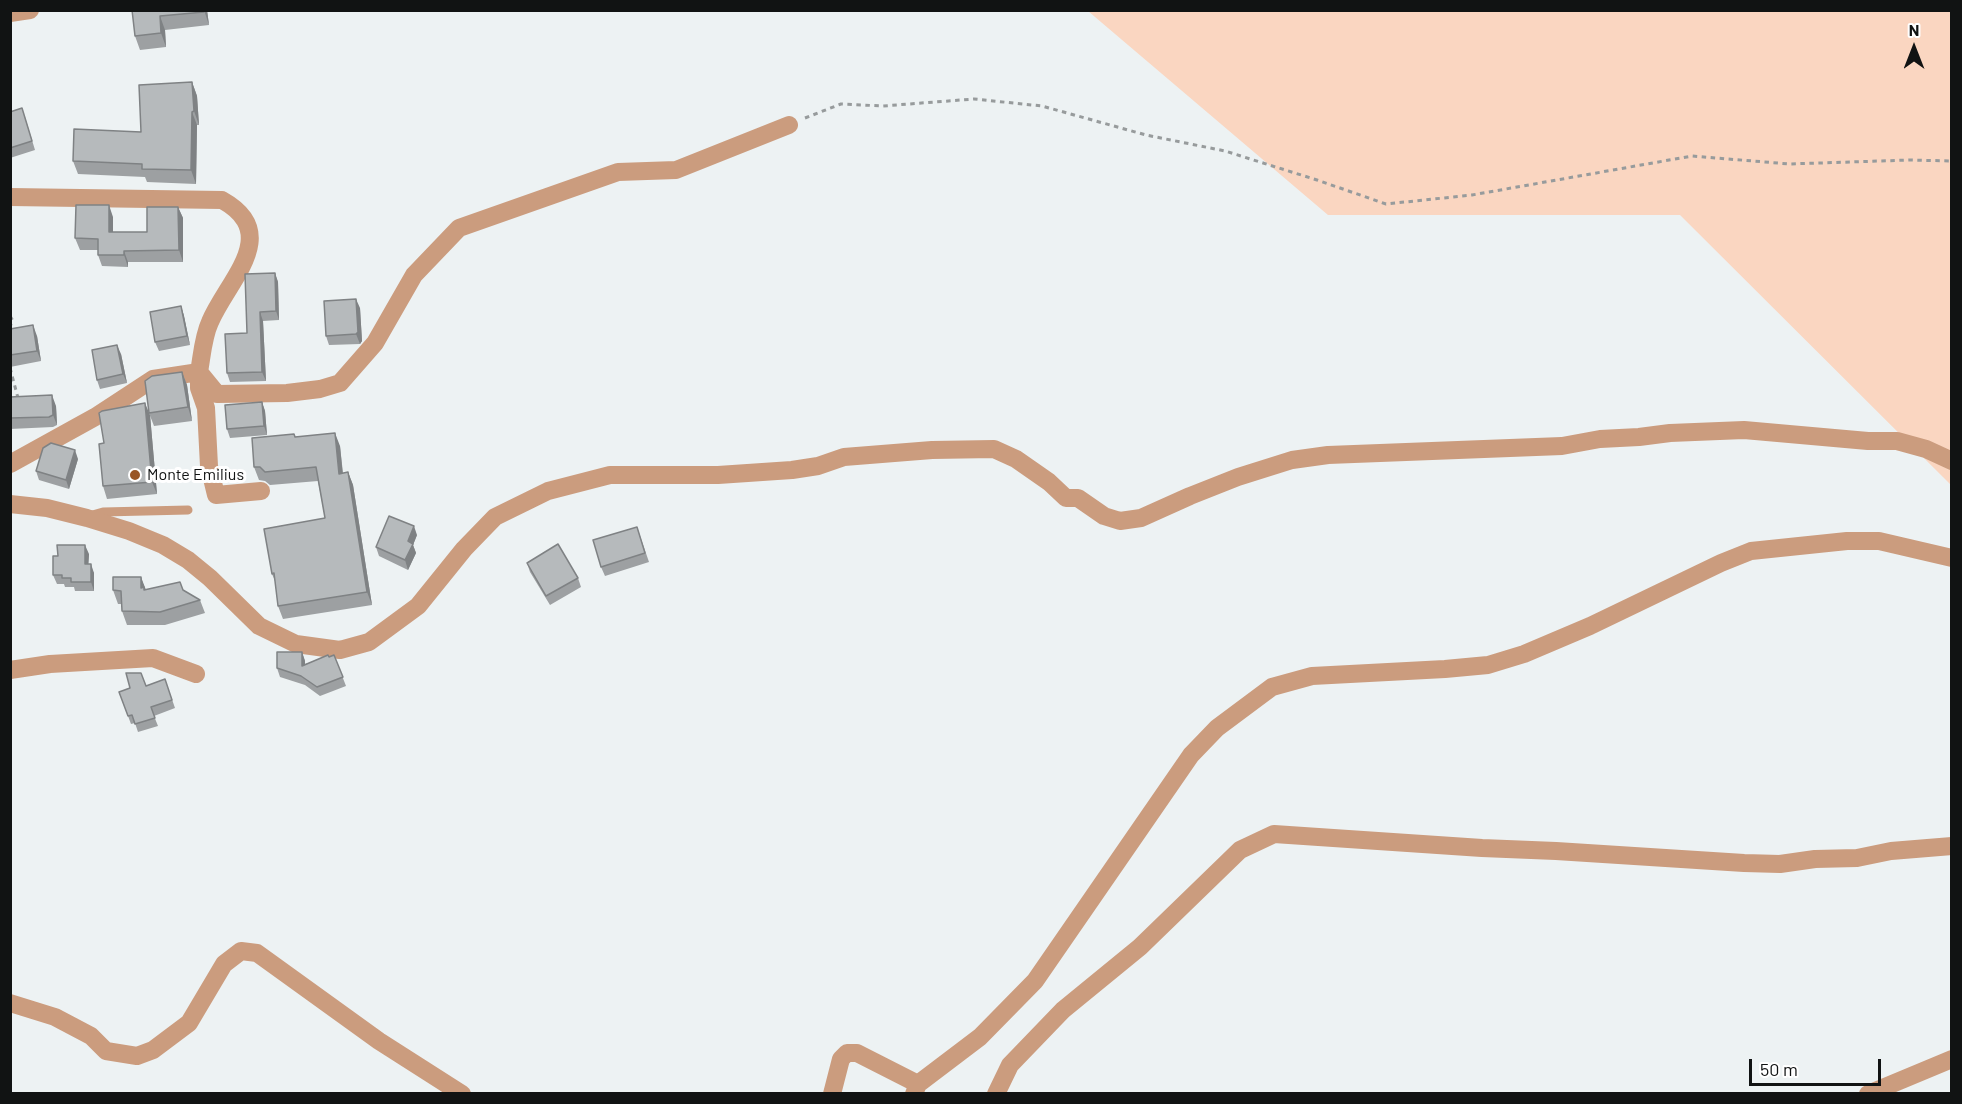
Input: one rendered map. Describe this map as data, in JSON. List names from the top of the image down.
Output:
{
  "places": ["Monte Emilius"],
  "scale_bar": "50 m",
  "north": "top"
}
